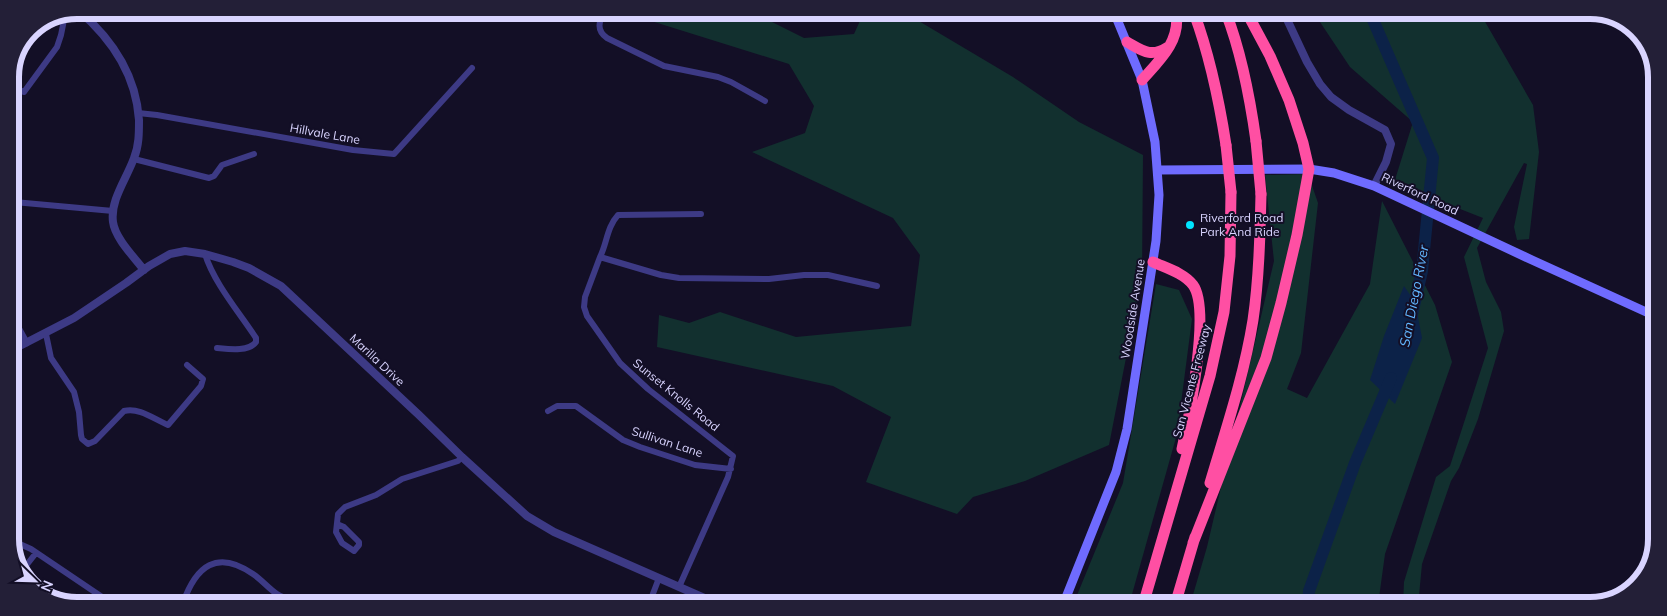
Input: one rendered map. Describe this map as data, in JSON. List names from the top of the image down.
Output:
{
  "streets": {
    "highway": ["San Vicente Freeway"],
    "main road": ["Riverford Road", "Woodside Avenue"],
    "street": [
      "Hillvale Lane",
      "Marilla Drive",
      "Sunset Knolls Road",
      "Sullivan Lane"
    ]
  },
  "crossings": [
    ["Riverford Road", "Woodside Avenue"],
    ["Sunset Knolls Road", "Sullivan Lane"]
  ],
  "water": ["San Diego River"],
  "places": ["Riverford Road Park And Ride"],
  "north": "bottom right"
}
